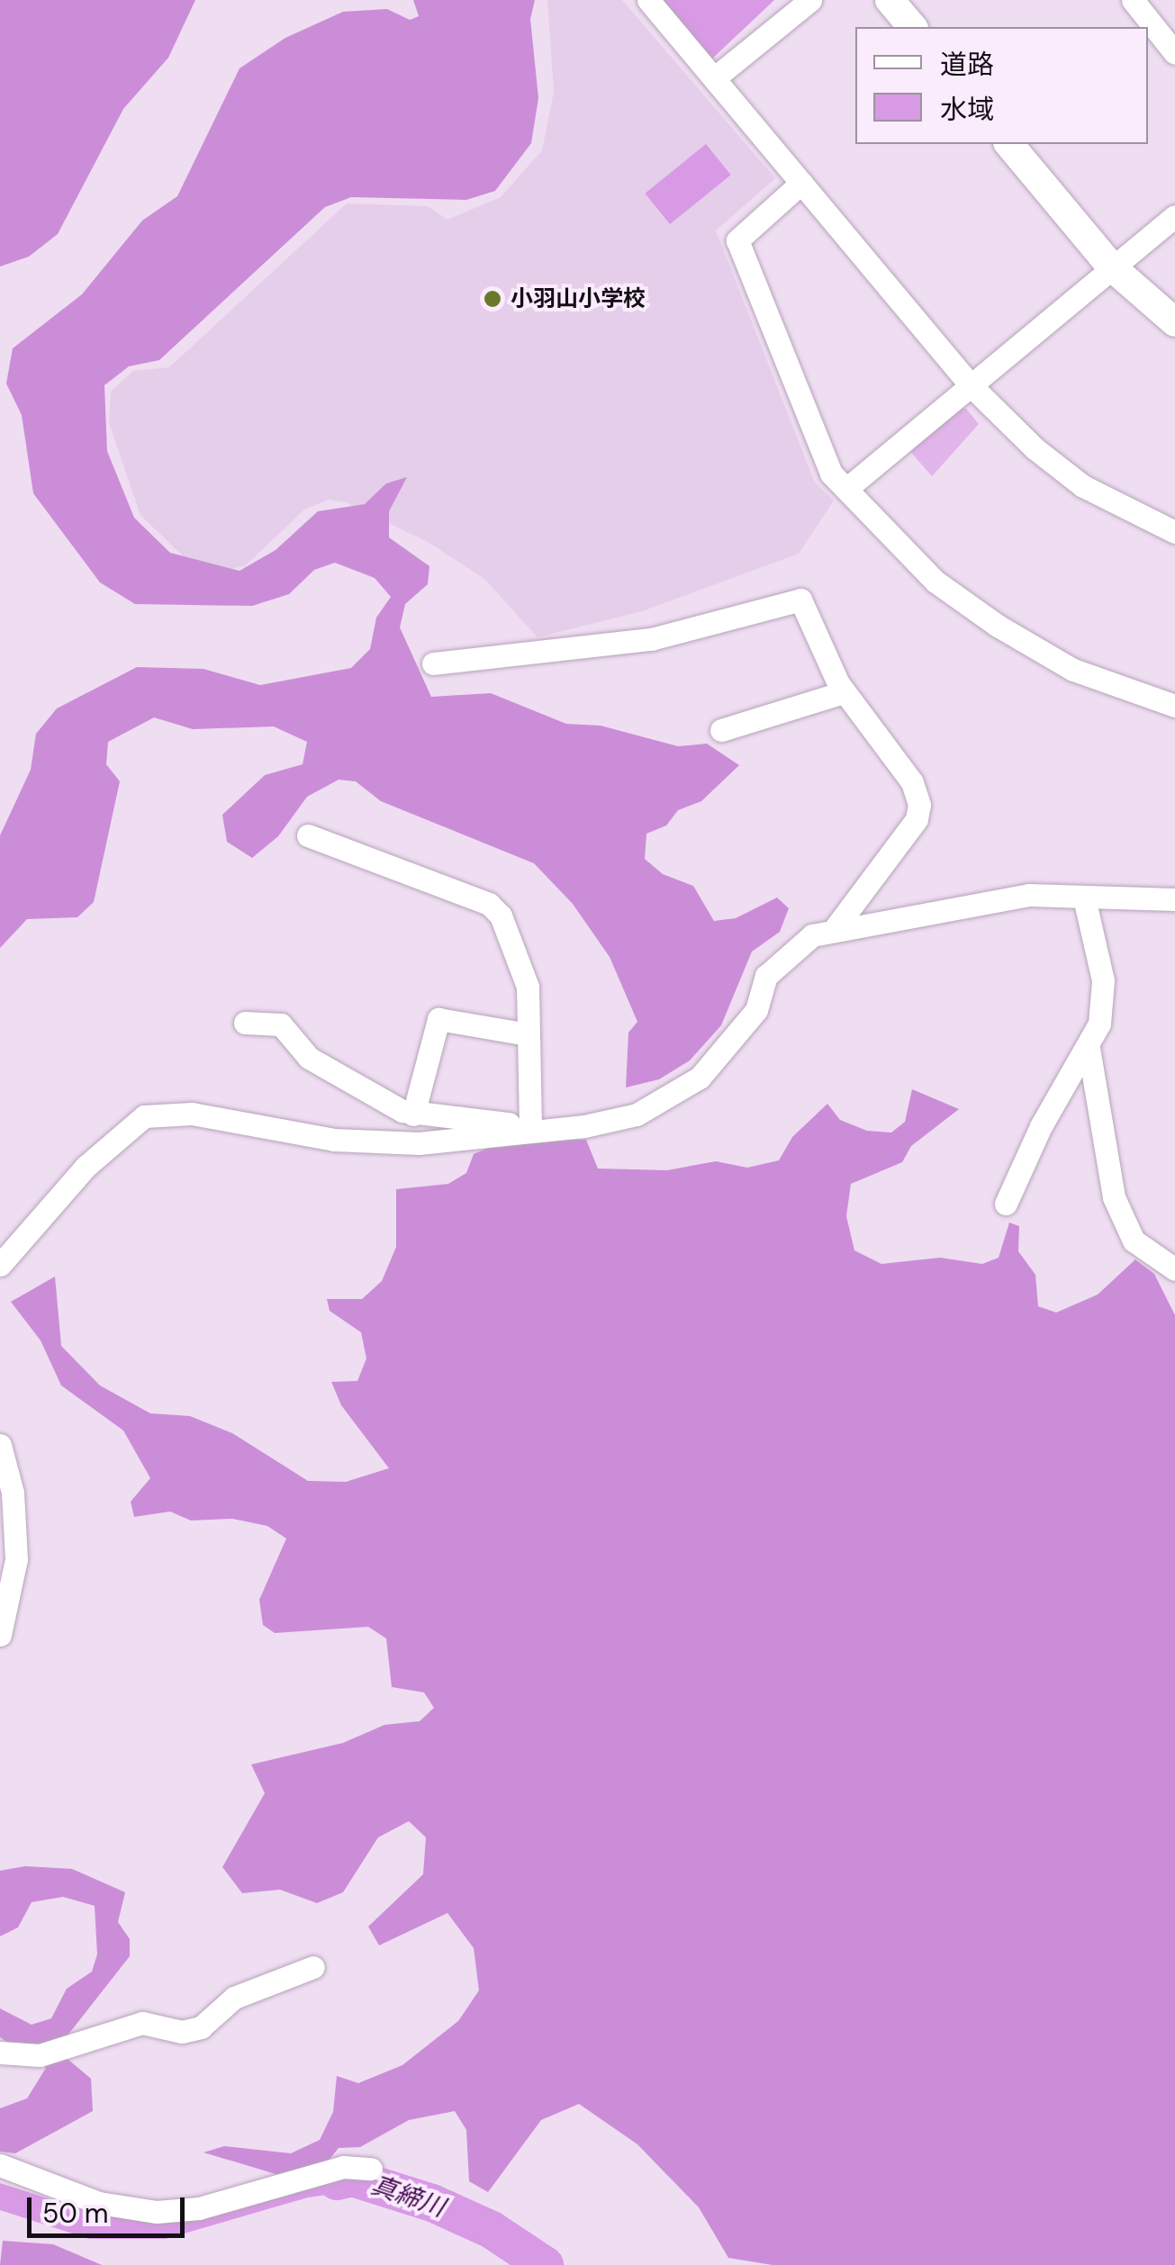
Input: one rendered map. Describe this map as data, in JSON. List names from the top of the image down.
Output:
{
  "water": ["真締川"],
  "places": ["小羽山小学校"],
  "legend": ["道路", "水域"],
  "scale_bar": "50 m"
}
